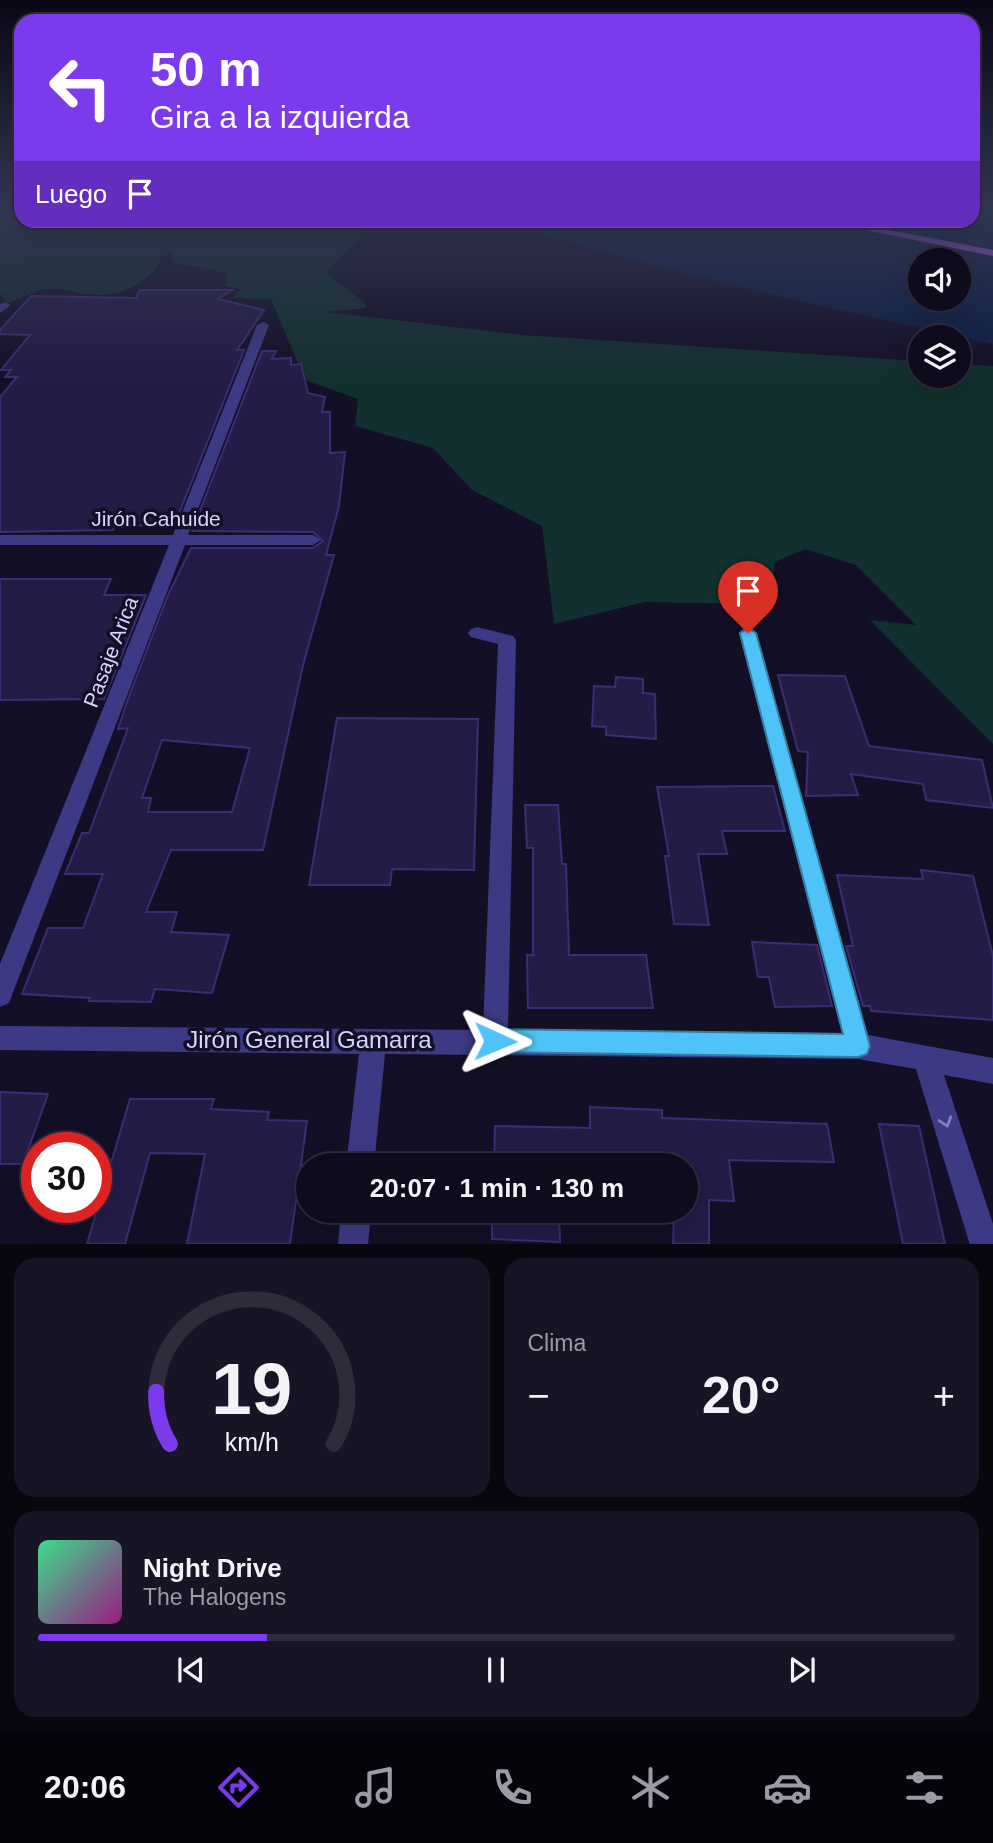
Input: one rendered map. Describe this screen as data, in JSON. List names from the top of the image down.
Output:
{
  "streets": {
    "street": ["Jirón Cahuide", "Pasaje Arica", "Jirón General Gamarra"]
  },
  "crossings": [
    ["Jirón Cahuide", "Pasaje Arica"]
  ],
  "page": {
    "turn": ["50 m", "Gira a la izquierda"],
    "then": "Luego",
    "limit": "30",
    "trip": "20:07 · 1 min · 130 m",
    "tile": "Clima",
    "heat": ["−", "20°", "+"],
    "song": ["Night Drive", "The Halogens"],
    "tabs": "20:06",
    "gauge": ["19", "km/h"]
  }
}
